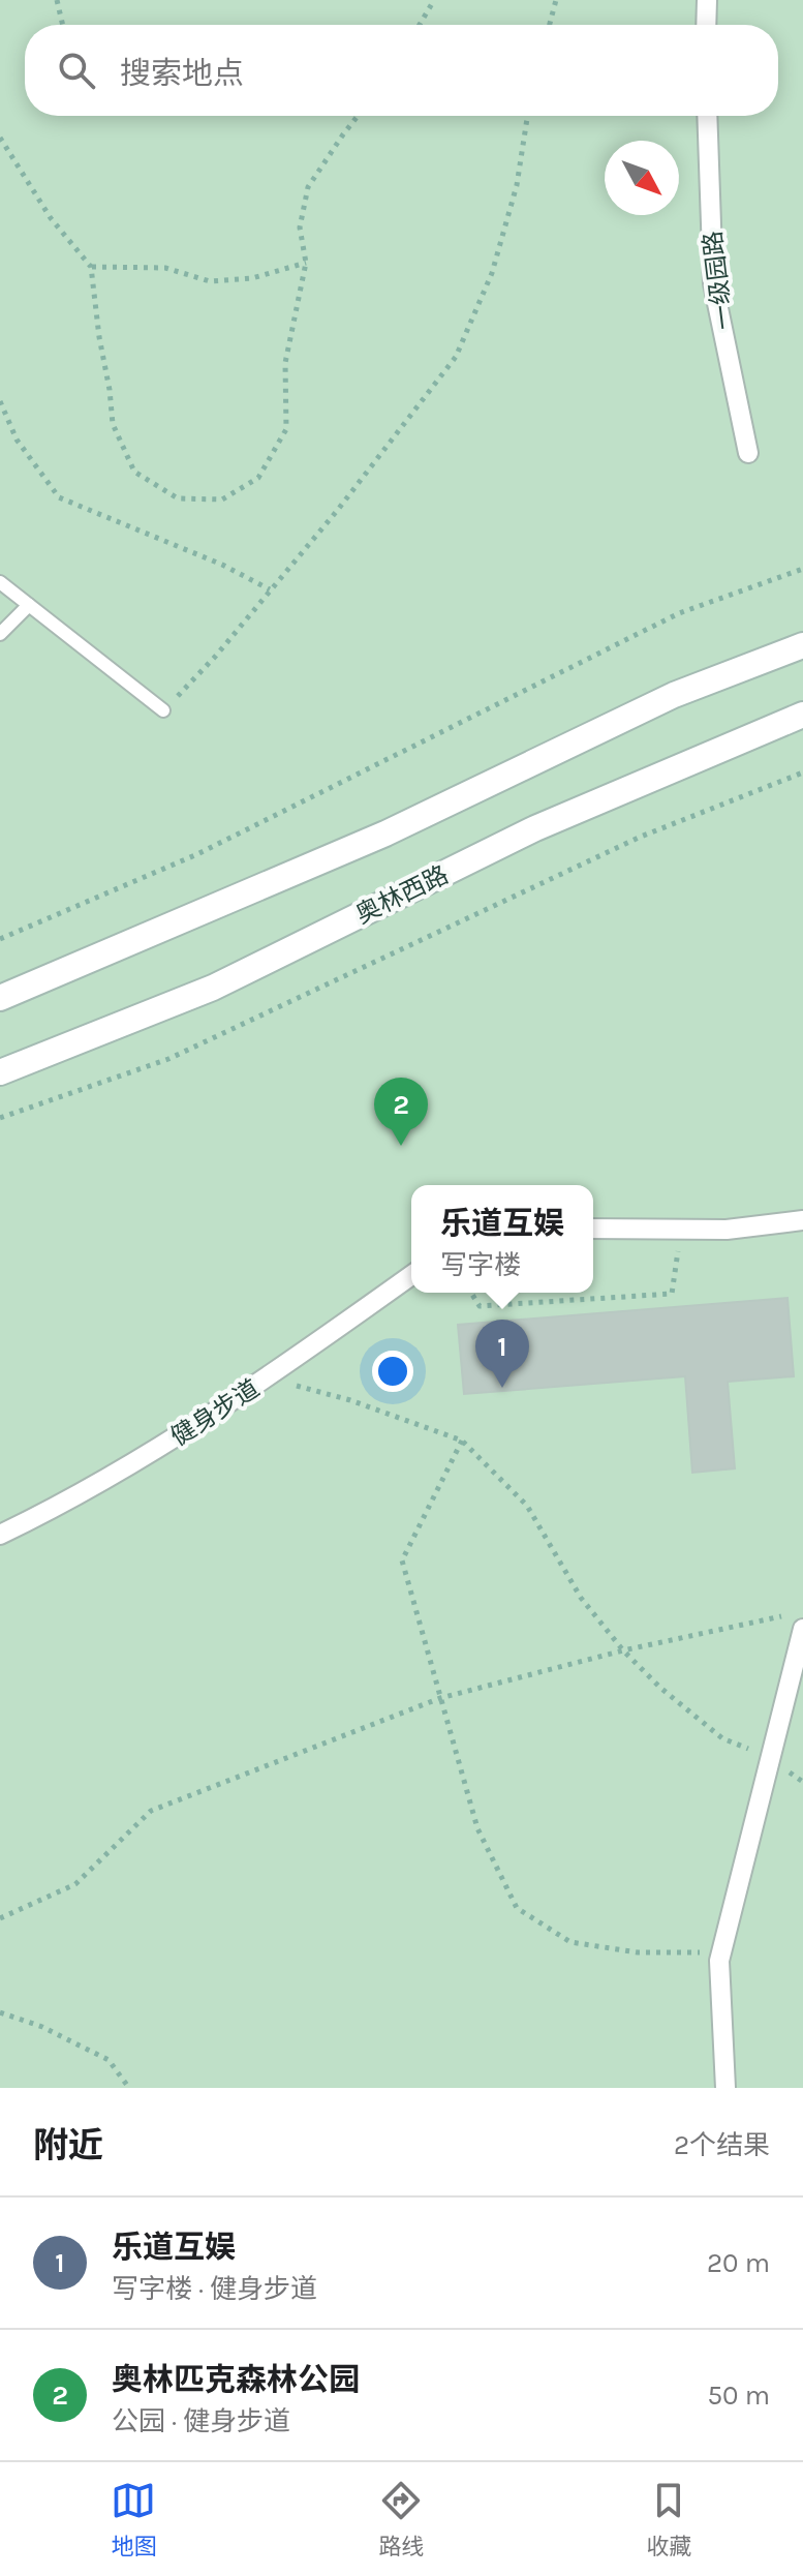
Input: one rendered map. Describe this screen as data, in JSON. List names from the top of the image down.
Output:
{
  "streets": {
    "main road": ["奥林西路"],
    "street": ["一级园路", "健身步道"]
  },
  "north": "bottom right",
  "page": {
    "search": "搜索地点",
    "pins": ["2", "1"],
    "popup": ["乐道互娱", "写字楼"],
    "heading": ["附近", "2个结果"],
    "list": [
      {
        "mark": "1",
        "name": "乐道互娱",
        "note": "写字楼 · 健身步道",
        "value": "20 m"
      },
      {
        "mark": "2",
        "name": "奥林匹克森林公园",
        "note": "公园 · 健身步道",
        "value": "50 m"
      }
    ],
    "nav": ["地图", "路线", "收藏"]
  }
}
